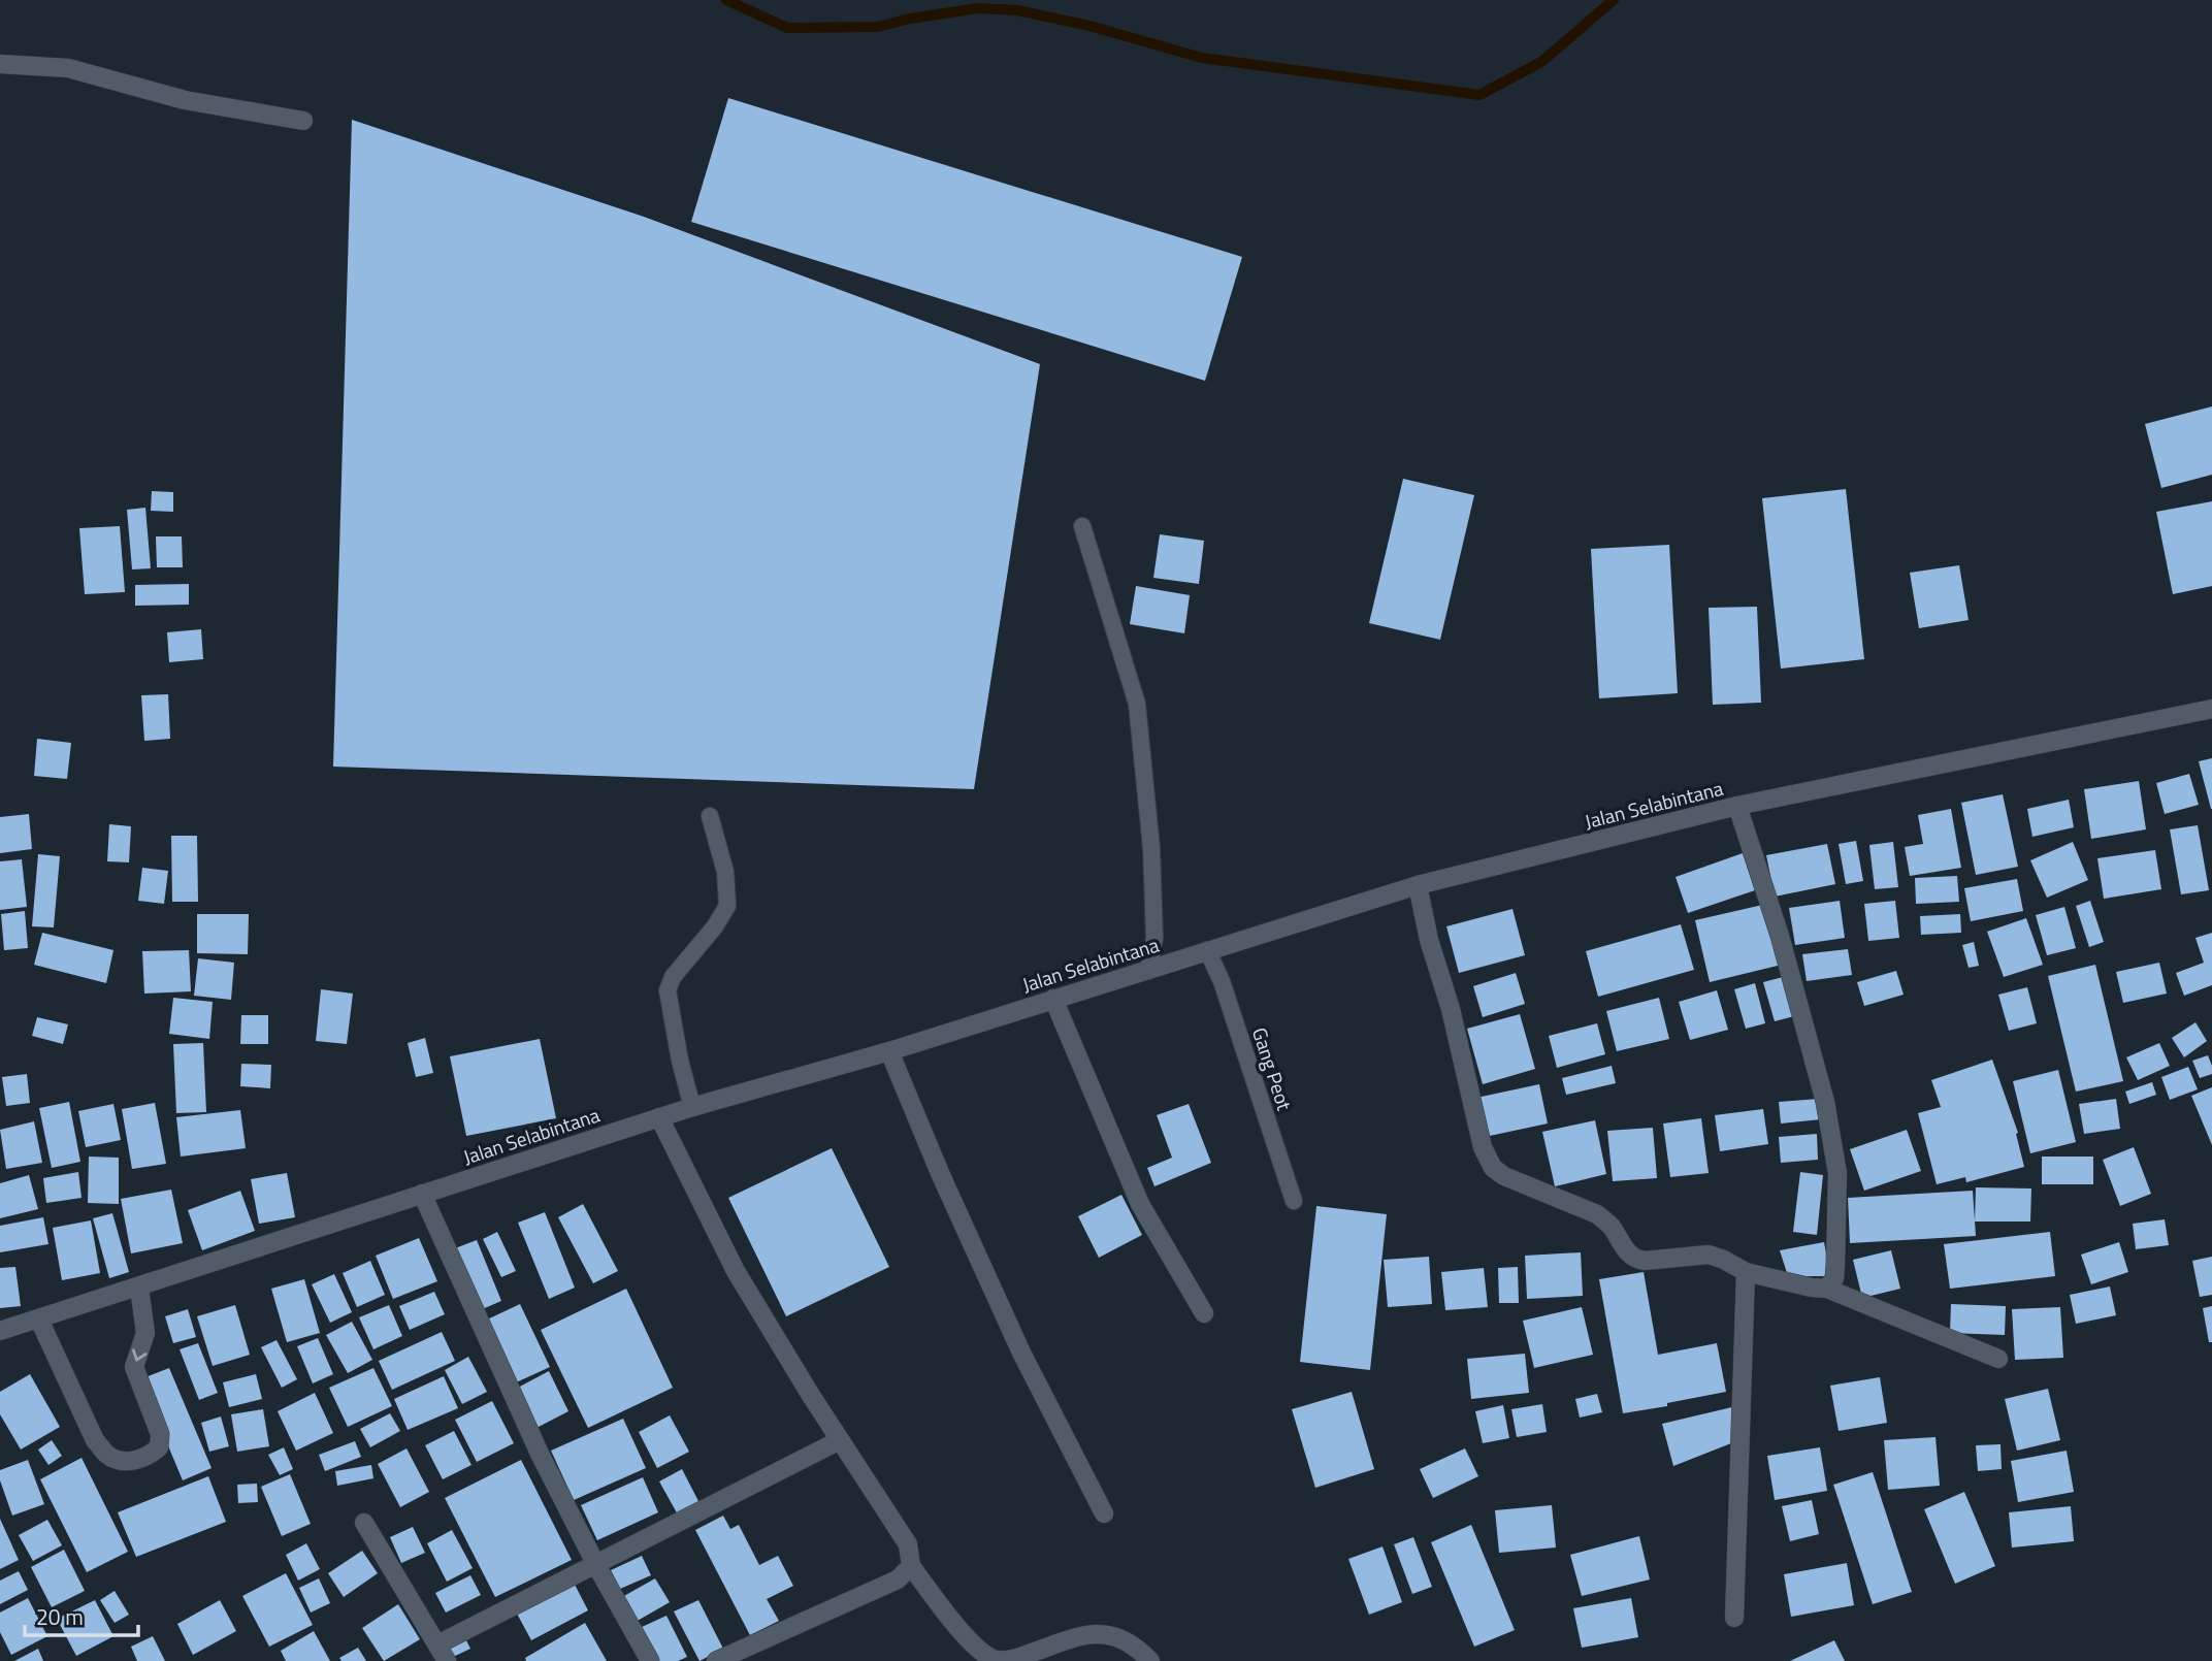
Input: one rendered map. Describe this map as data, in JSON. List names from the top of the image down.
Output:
{
  "streets": {
    "street": ["Jalan Selabintana"],
    "lane": ["Gang Peot"]
  },
  "crossings": [
    ["Jalan Selabintana", "Gang Peot"]
  ],
  "scale_bar": "20 m"
}
